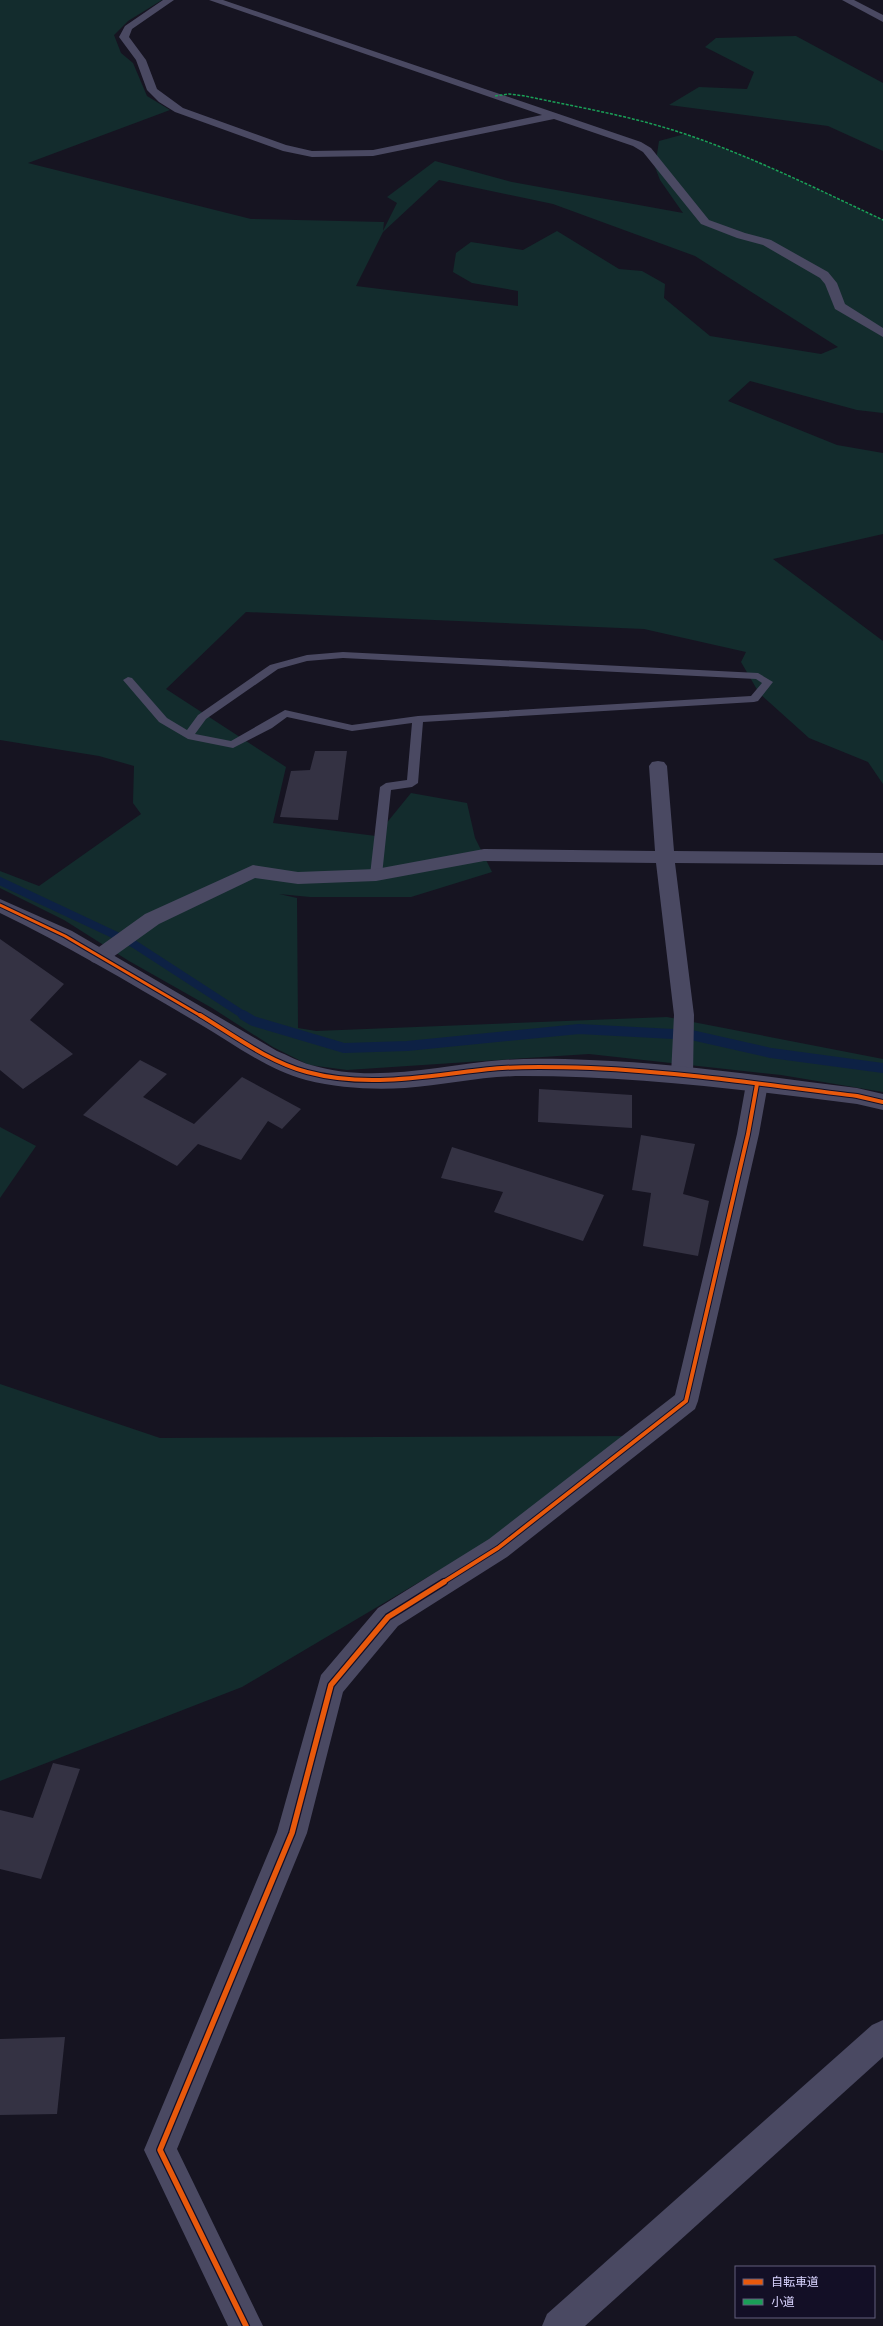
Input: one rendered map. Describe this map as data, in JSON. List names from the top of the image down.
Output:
{
  "legend": ["自転車道", "小道"]
}
